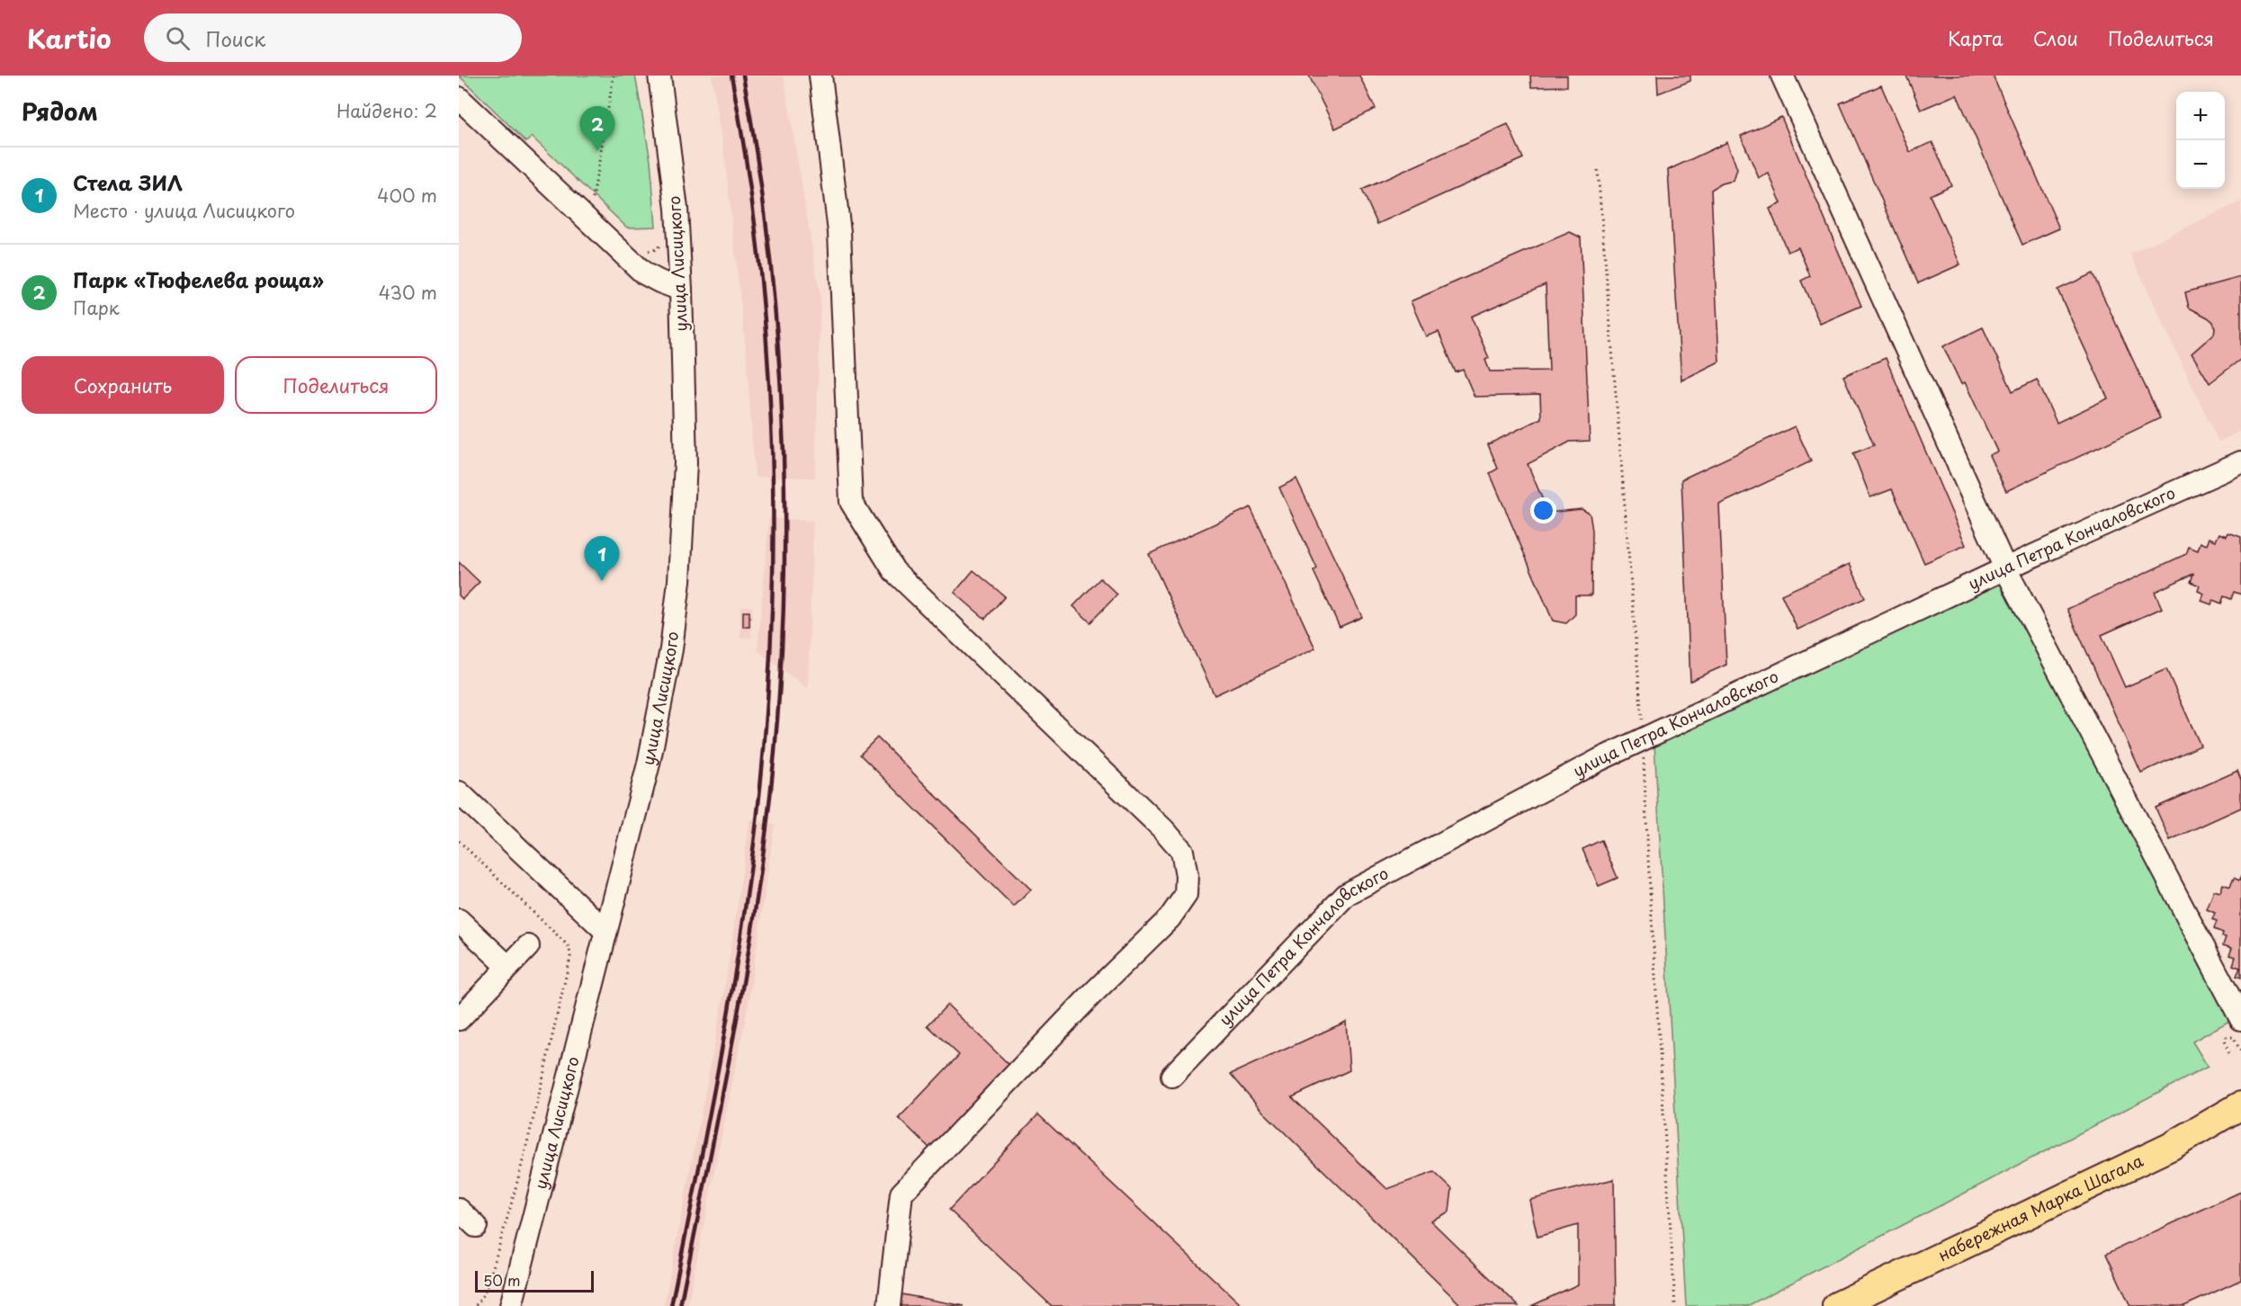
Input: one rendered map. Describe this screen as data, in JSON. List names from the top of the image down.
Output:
{
  "streets": {
    "main road": ["набережная Марка Шагала"],
    "street": ["улица Лисицкого", "улица Петра Кончаловского"]
  },
  "scale_bar": "50 m",
  "page": {
    "header": "Kartio",
    "search": "Поиск",
    "nav": ["Карта", "Слои", "Поделиться"],
    "heading": ["Рядом", "Найдено: 2"],
    "map_buttons": ["+", "−"],
    "pins": ["2", "1"],
    "list": [
      {
        "mark": "1",
        "name": "Стела ЗИЛ",
        "note": "Место · улица Лисицкого",
        "value": "400 m"
      },
      {
        "mark": "2",
        "name": "Парк «Тюфелева роща»",
        "note": "Парк",
        "value": "430 m"
      }
    ],
    "buttons": ["Сохранить", "Поделиться"],
    "scale": "50 m"
  }
}
